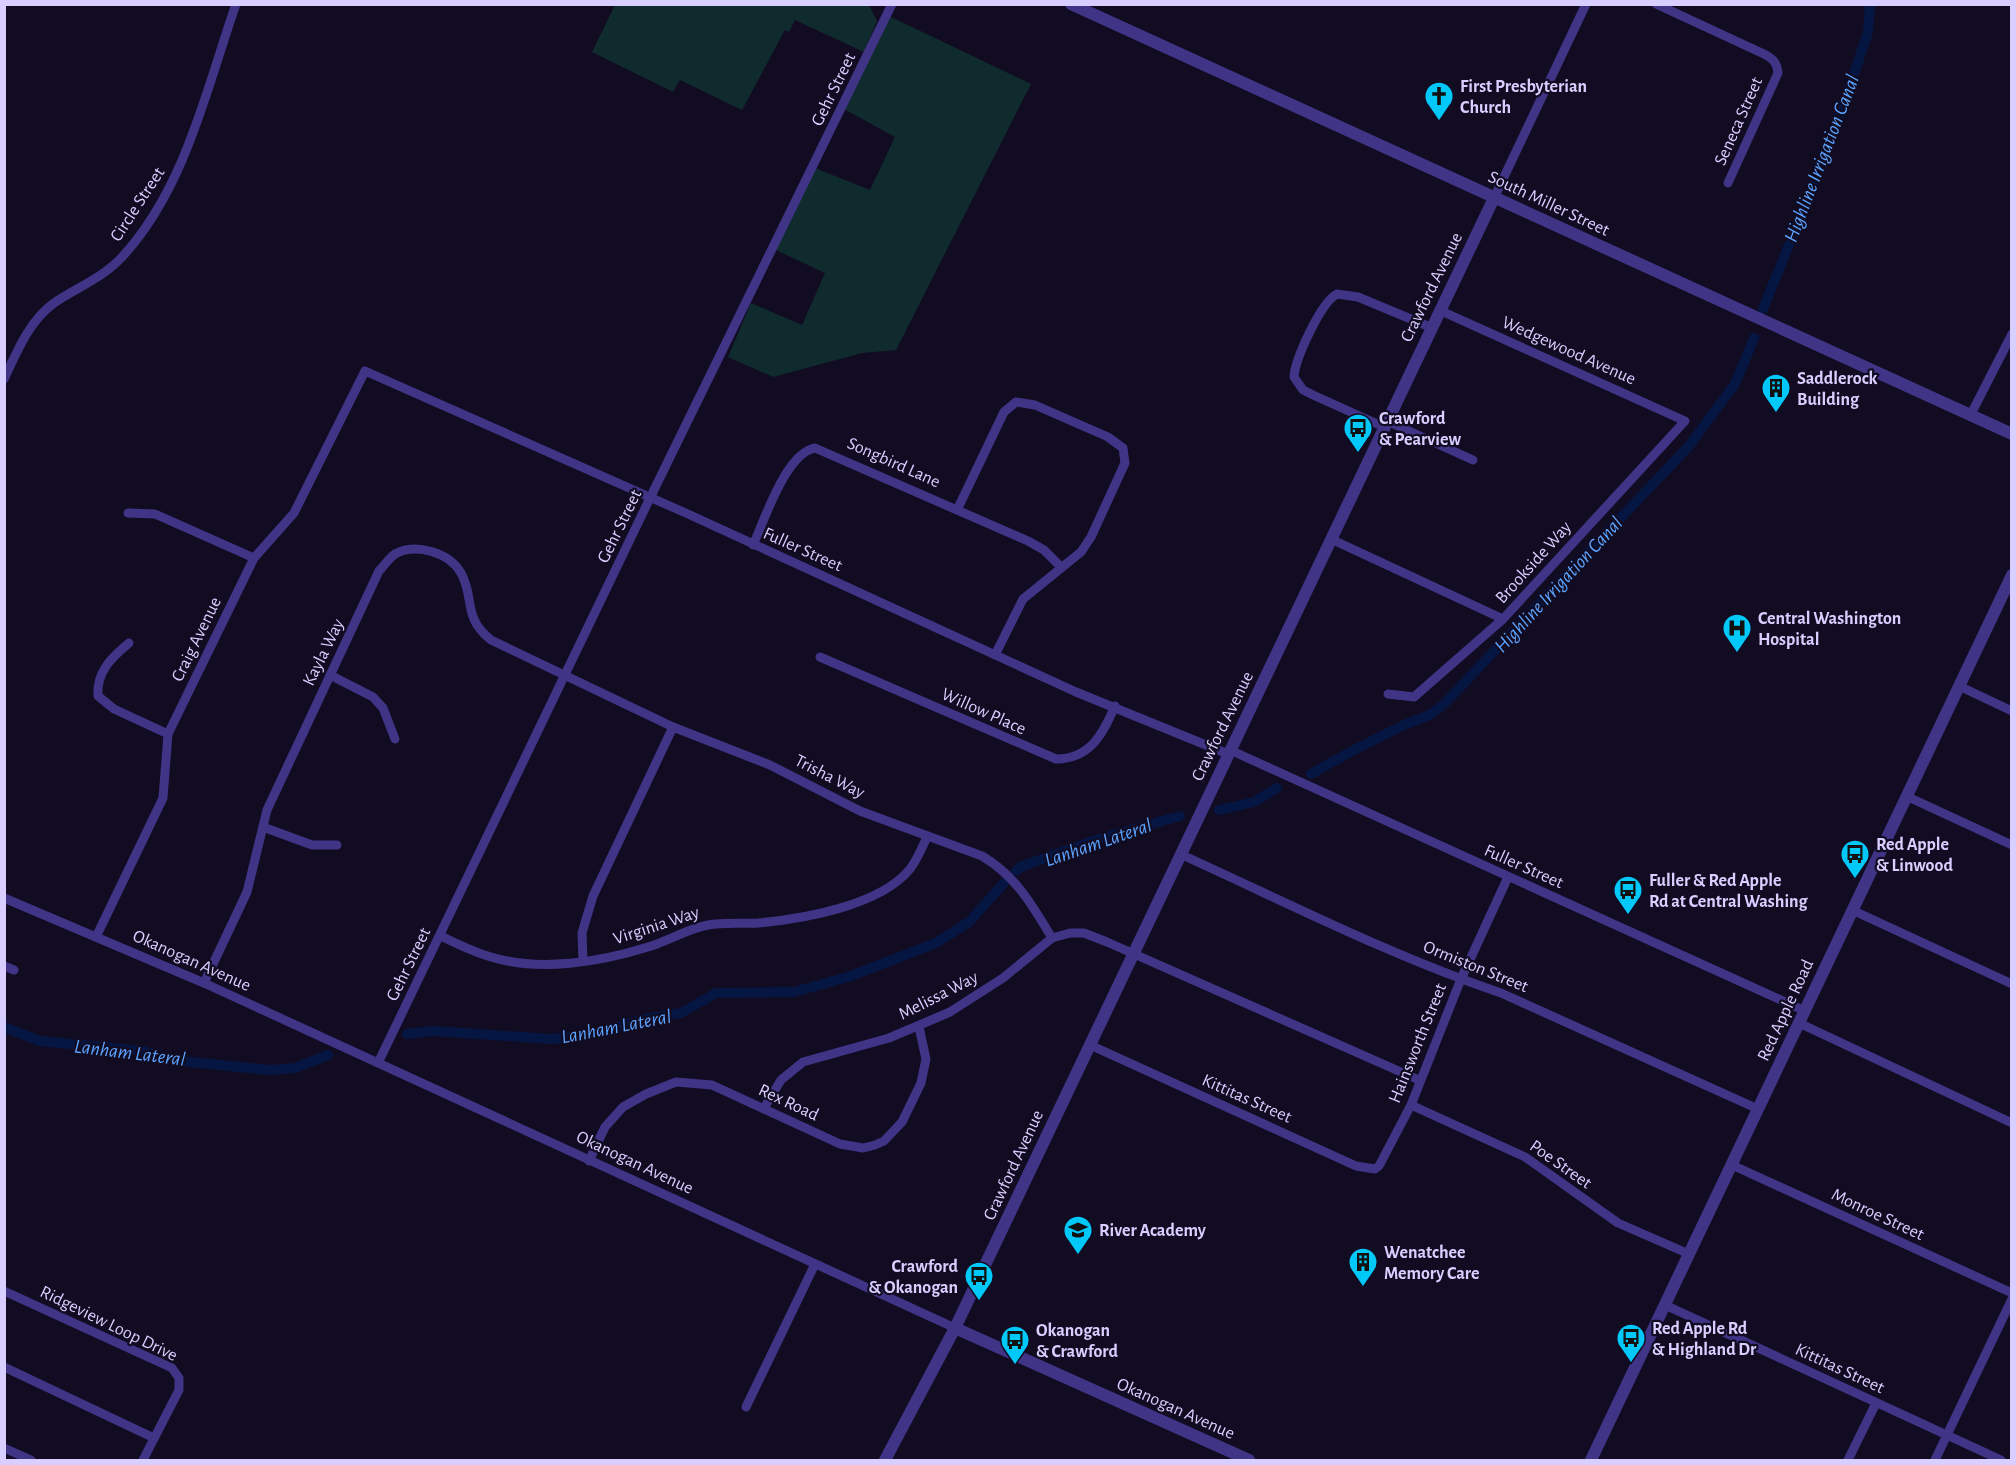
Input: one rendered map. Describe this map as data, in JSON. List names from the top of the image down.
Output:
{
  "streets": {
    "street": [
      "Gehr Street",
      "Seneca Street",
      "South Miller Street",
      "Circle Street",
      "Crawford Avenue",
      "Wedgewood Avenue",
      "Songbird Lane",
      "Fuller Street",
      "Brookside Way",
      "Craig Avenue",
      "Kayla Way",
      "Willow Place",
      "Trisha Way",
      "Virginia Way",
      "Okanogan Avenue",
      "Ormiston Street",
      "Melissa Way",
      "Red Apple Road",
      "Hainsworth Street",
      "Kittitas Street",
      "Rex Road",
      "Poe Street",
      "Monroe Street",
      "Ridgeview Loop Drive"
    ]
  },
  "crossings": [
    ["Gehr Street", "Fuller Street"],
    ["Gehr Street", "Kayla Way"],
    ["Gehr Street", "Trisha Way"],
    ["Gehr Street", "Virginia Way"],
    ["Gehr Street", "Okanogan Avenue"],
    ["South Miller Street", "Crawford Avenue"],
    ["Crawford Avenue", "Wedgewood Avenue"],
    ["Crawford Avenue", "Fuller Street"],
    ["Crawford Avenue", "Okanogan Avenue"],
    ["Crawford Avenue", "Ormiston Street"],
    ["Crawford Avenue", "Melissa Way"],
    ["Crawford Avenue", "Kittitas Street"],
    ["Wedgewood Avenue", "Brookside Way"],
    ["Songbird Lane", "Fuller Street"],
    ["Fuller Street", "Craig Avenue"],
    ["Fuller Street", "Willow Place"],
    ["Fuller Street", "Red Apple Road"],
    ["Fuller Street", "Hainsworth Street"],
    ["Craig Avenue", "Okanogan Avenue"],
    ["Kayla Way", "Trisha Way"],
    ["Kayla Way", "Okanogan Avenue"],
    ["Trisha Way", "Virginia Way"],
    ["Trisha Way", "Melissa Way"],
    ["Okanogan Avenue", "Rex Road"],
    ["Ormiston Street", "Red Apple Road"],
    ["Ormiston Street", "Hainsworth Street"],
    ["Melissa Way", "Rex Road"],
    ["Red Apple Road", "Kittitas Street"],
    ["Red Apple Road", "Poe Street"],
    ["Red Apple Road", "Monroe Street"],
    ["Hainsworth Street", "Kittitas Street"],
    ["Hainsworth Street", "Poe Street"]
  ],
  "water": ["Highline Irrigation Canal", "Lanham Lateral"],
  "places": {
    "church": ["First Presbyterian Church"],
    "building": ["Saddlerock Building", "Wenatchee Memory Care"],
    "bus stop": [
      "Crawford & Pearview",
      "Red Apple & Linwood",
      "Fuller & Red Apple Rd at Central Washing",
      "Crawford & Okanogan",
      "Red Apple Rd & Highland Dr",
      "Okanogan & Crawford"
    ],
    "hospital": ["Central Washington Hospital"],
    "school or university": ["River Academy"]
  }
}
